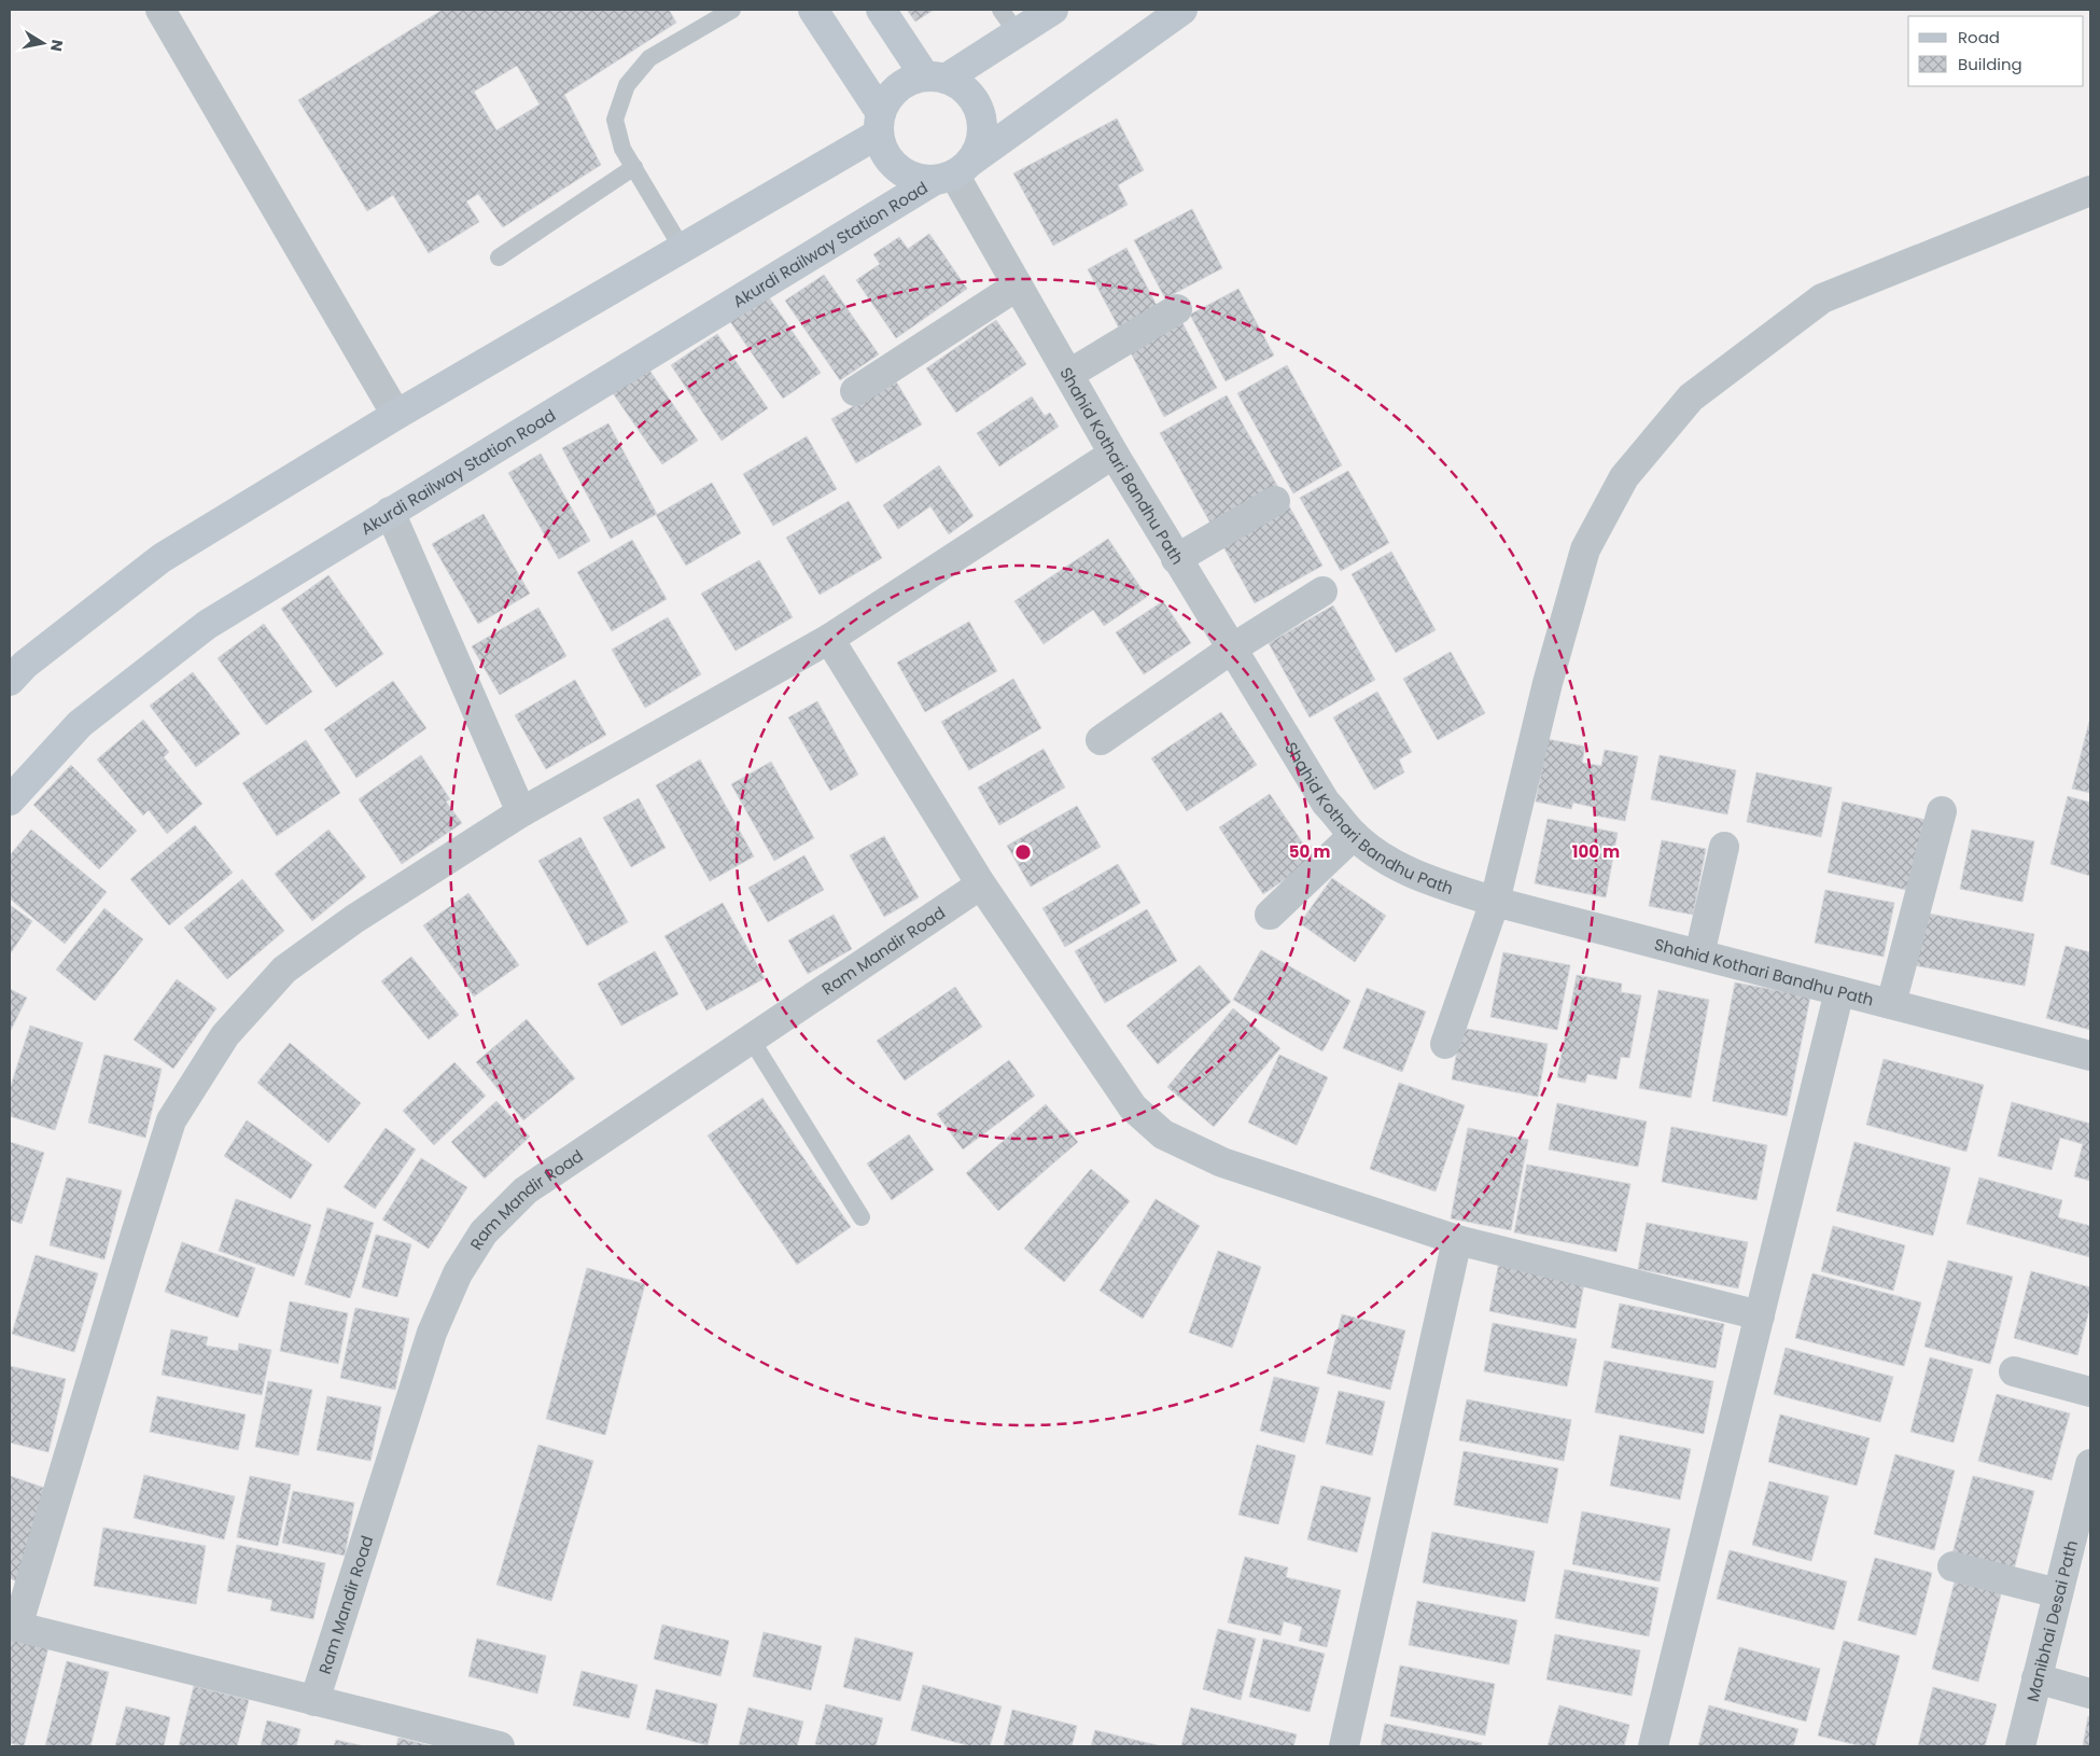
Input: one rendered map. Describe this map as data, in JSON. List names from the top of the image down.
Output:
{
  "streets": {
    "main road": ["Akurdi Railway Station Road"],
    "street": ["Shahid Kothari Bandhu Path", "Ram Mandir Road", "Manibhai Desai Path"]
  },
  "crossings": [
    ["Akurdi Railway Station Road", "Shahid Kothari Bandhu Path"]
  ],
  "legend": ["Road", "Building"],
  "north": "right",
  "rings": ["50 m", "100 m"]
}
